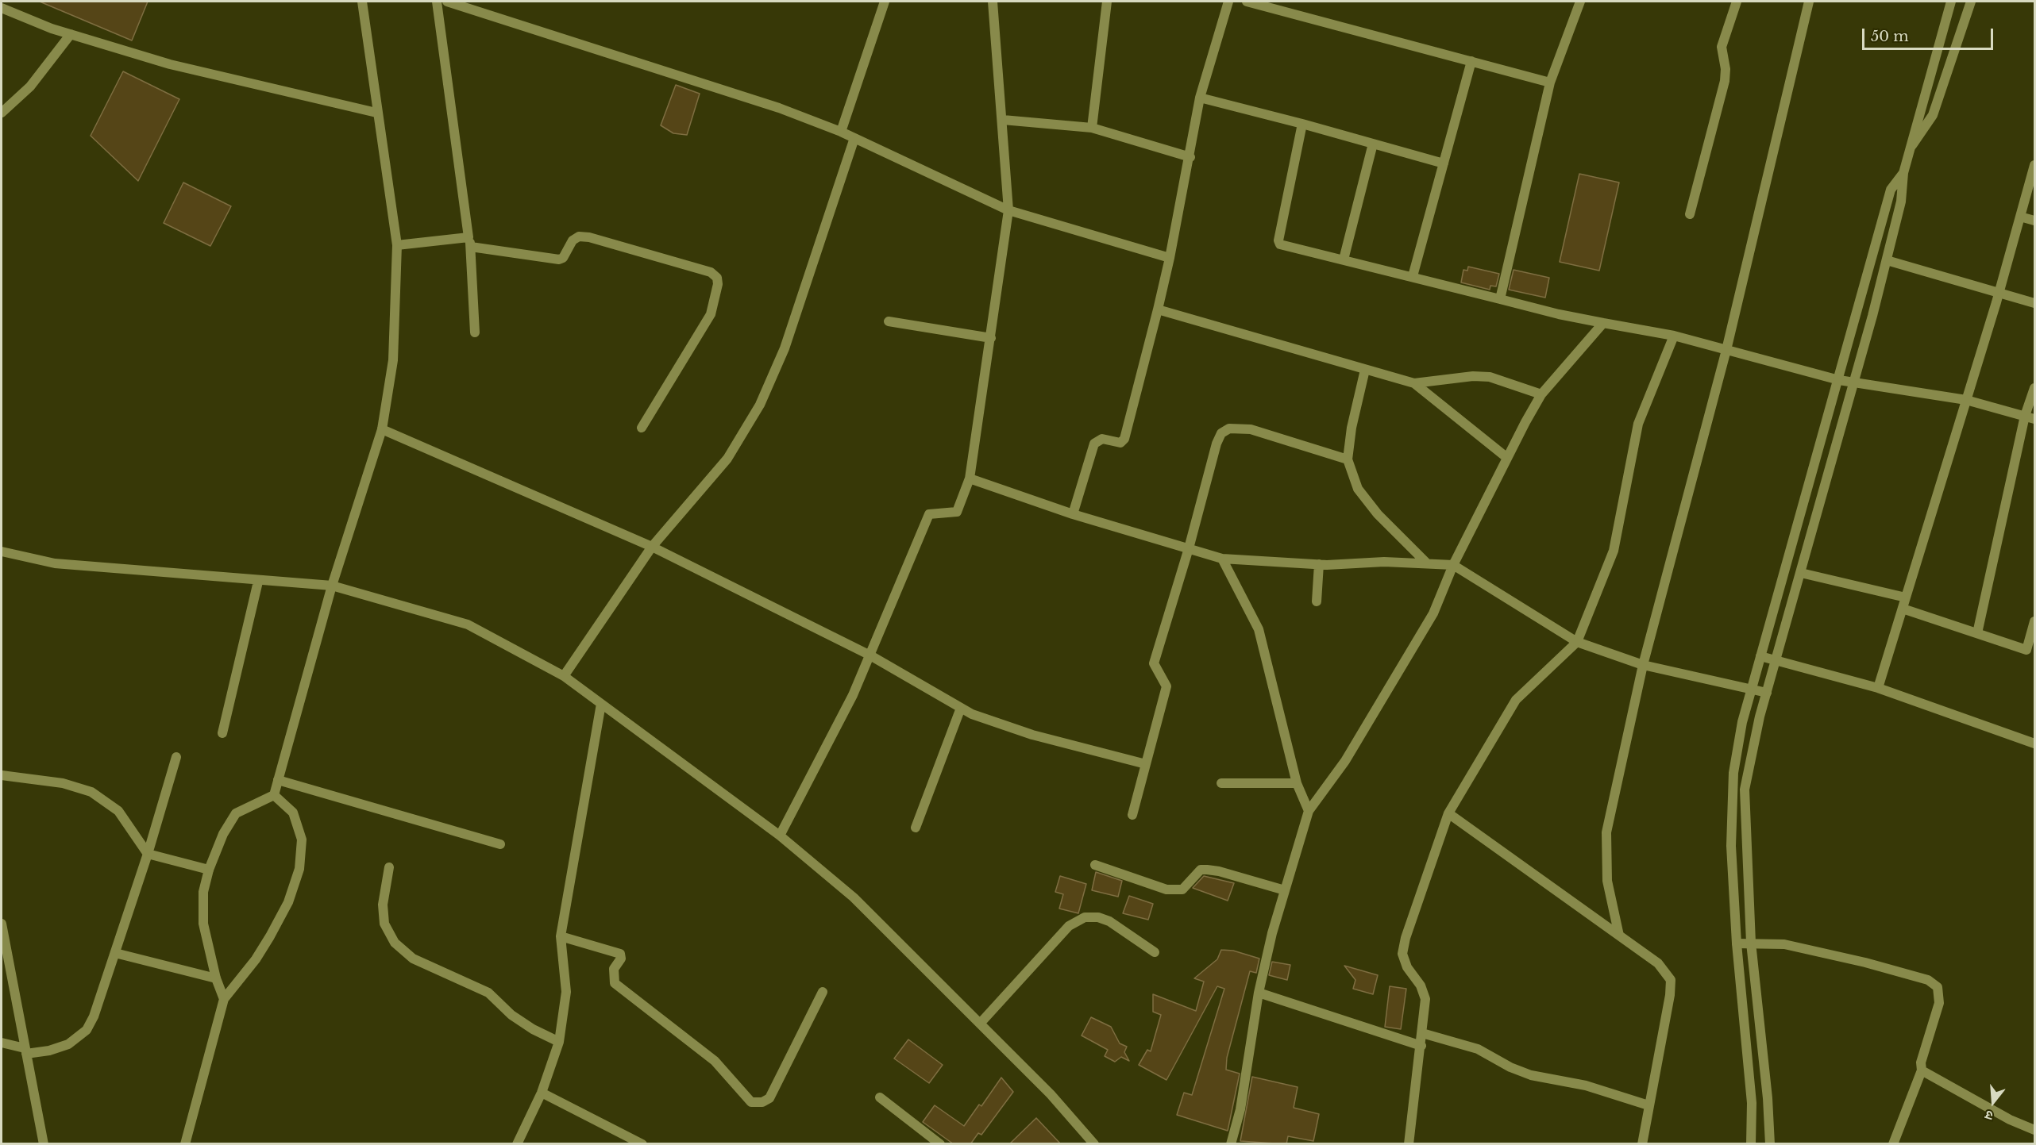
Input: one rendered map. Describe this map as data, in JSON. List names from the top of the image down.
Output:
{
  "scale_bar": "50 m",
  "north": "bottom"
}
